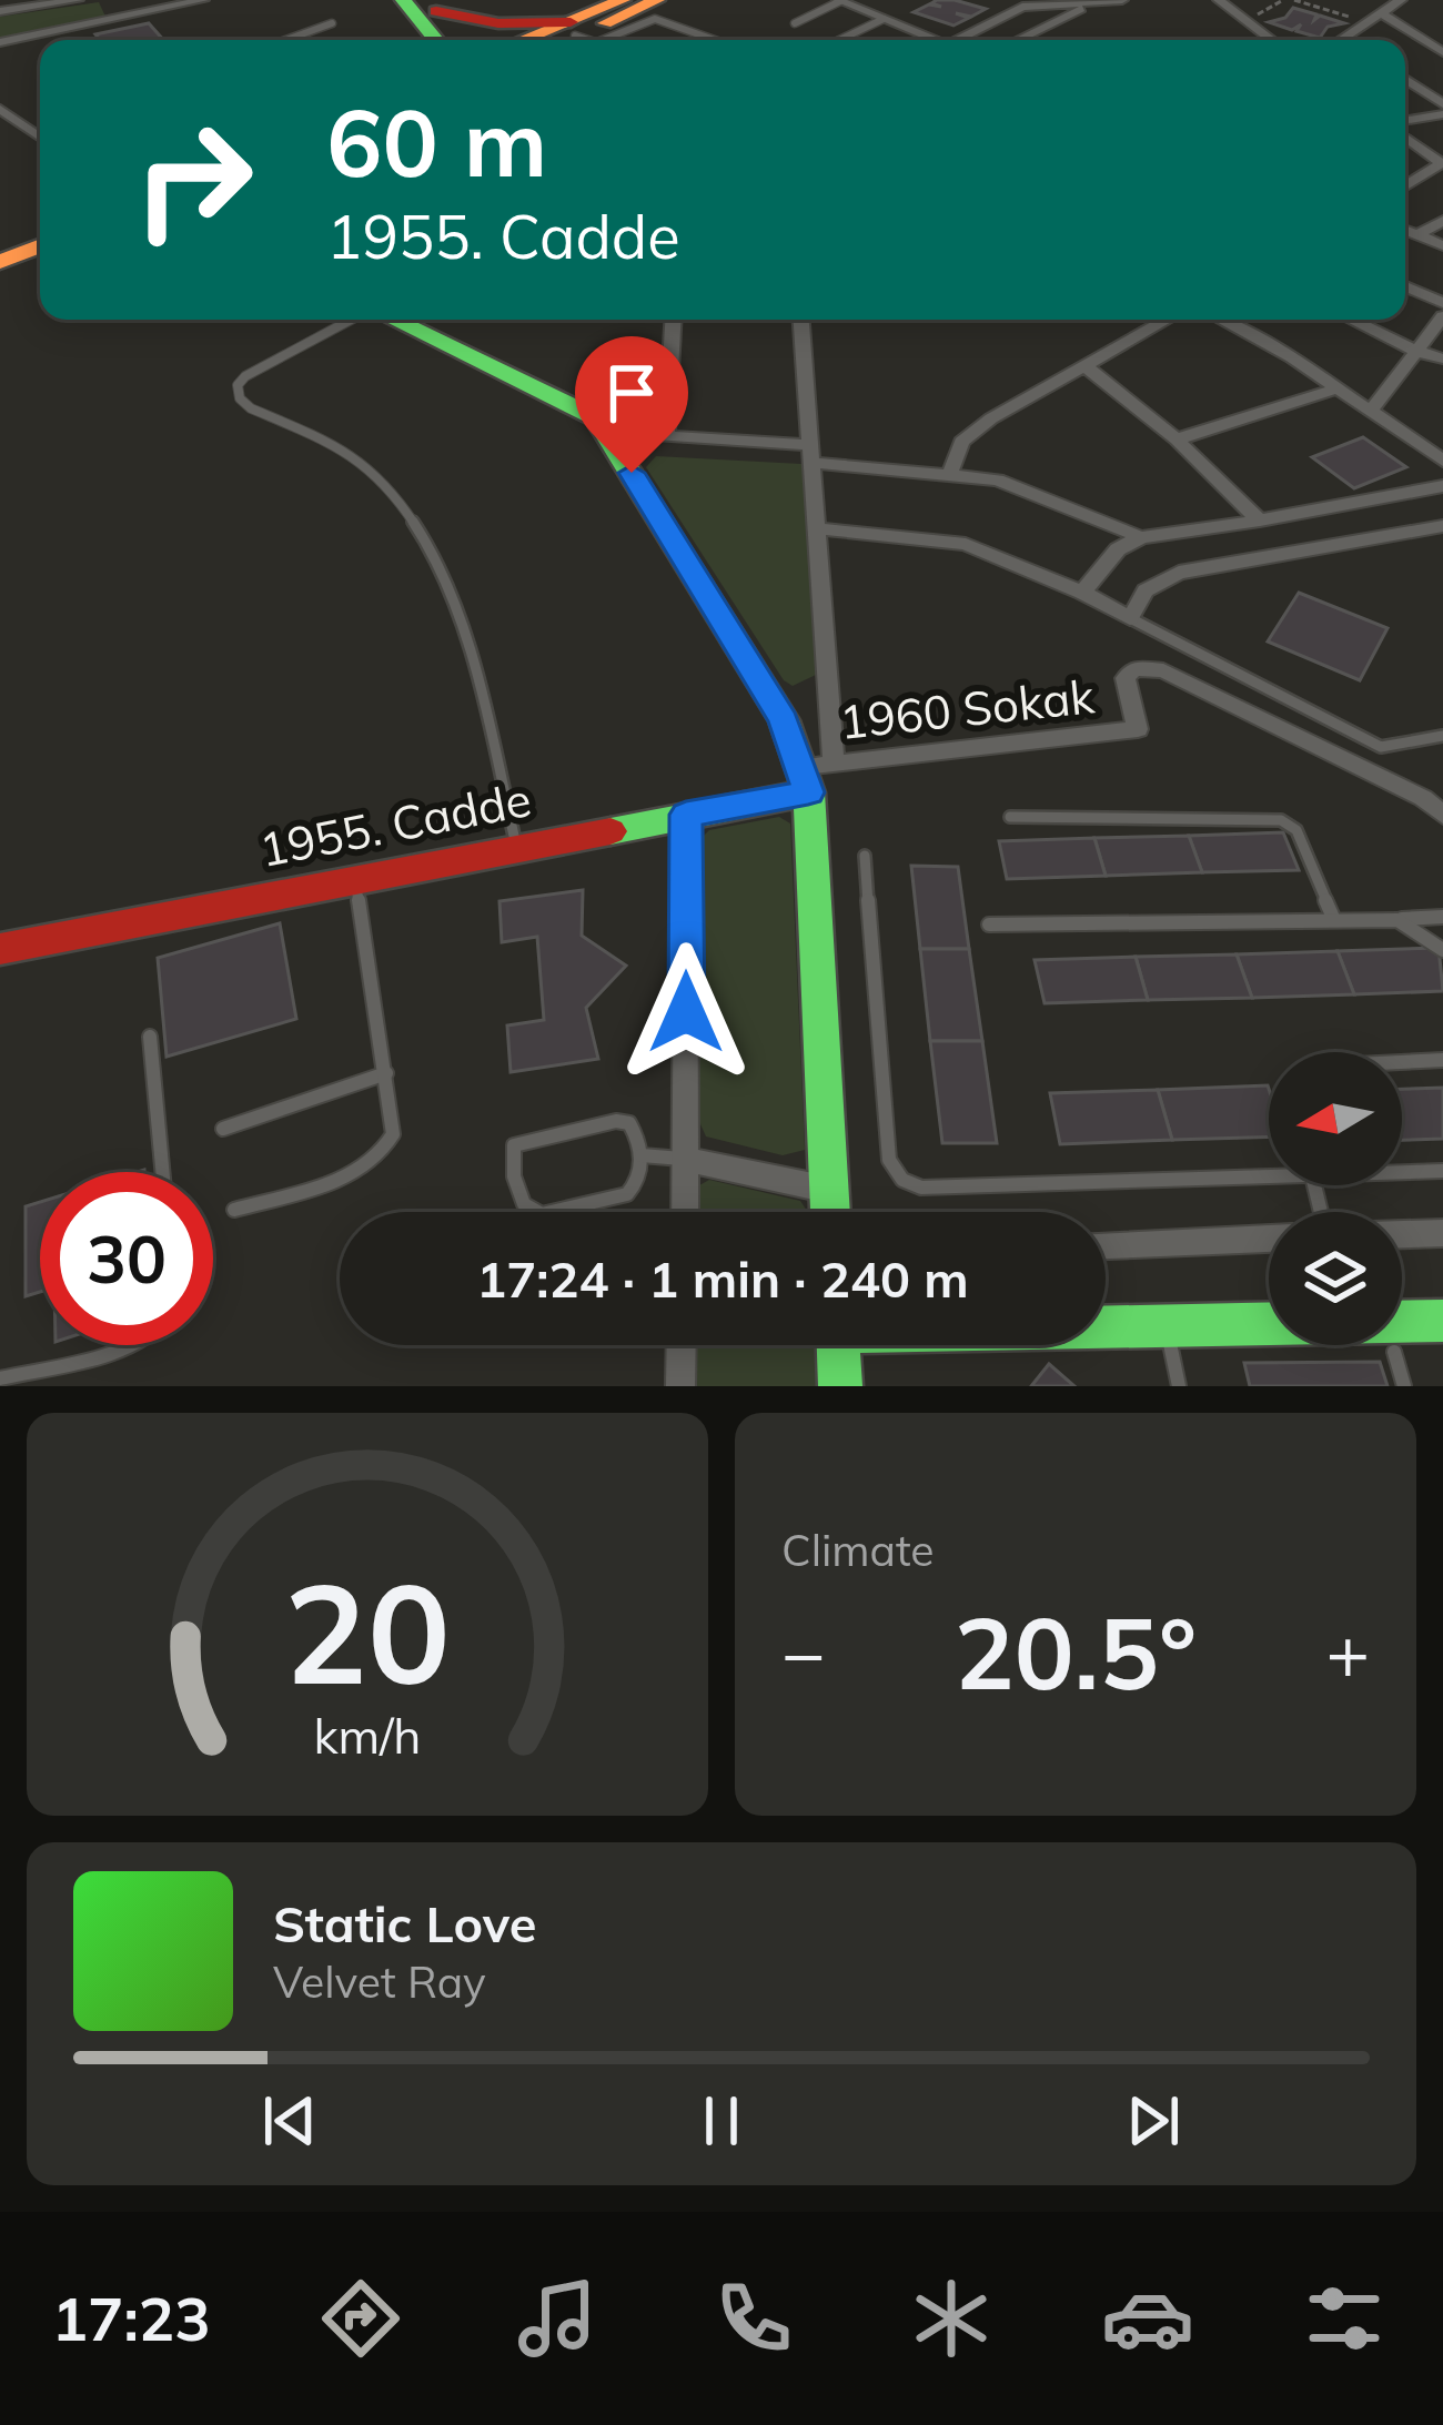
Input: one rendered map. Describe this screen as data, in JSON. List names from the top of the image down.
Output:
{
  "streets": {
    "street": ["1960 Sokak", "1955. Cadde"]
  },
  "crossings": [
    ["1960 Sokak", "1955. Cadde"]
  ],
  "north": "left",
  "page": {
    "turn": ["60 m", "1955. Cadde"],
    "limit": "30",
    "trip": "17:24 · 1 min · 240 m",
    "tile": "Climate",
    "heat": ["−", "20.5°", "+"],
    "song": ["Static Love", "Velvet Ray"],
    "tabs": "17:23",
    "gauge": ["20", "km/h"]
  }
}
